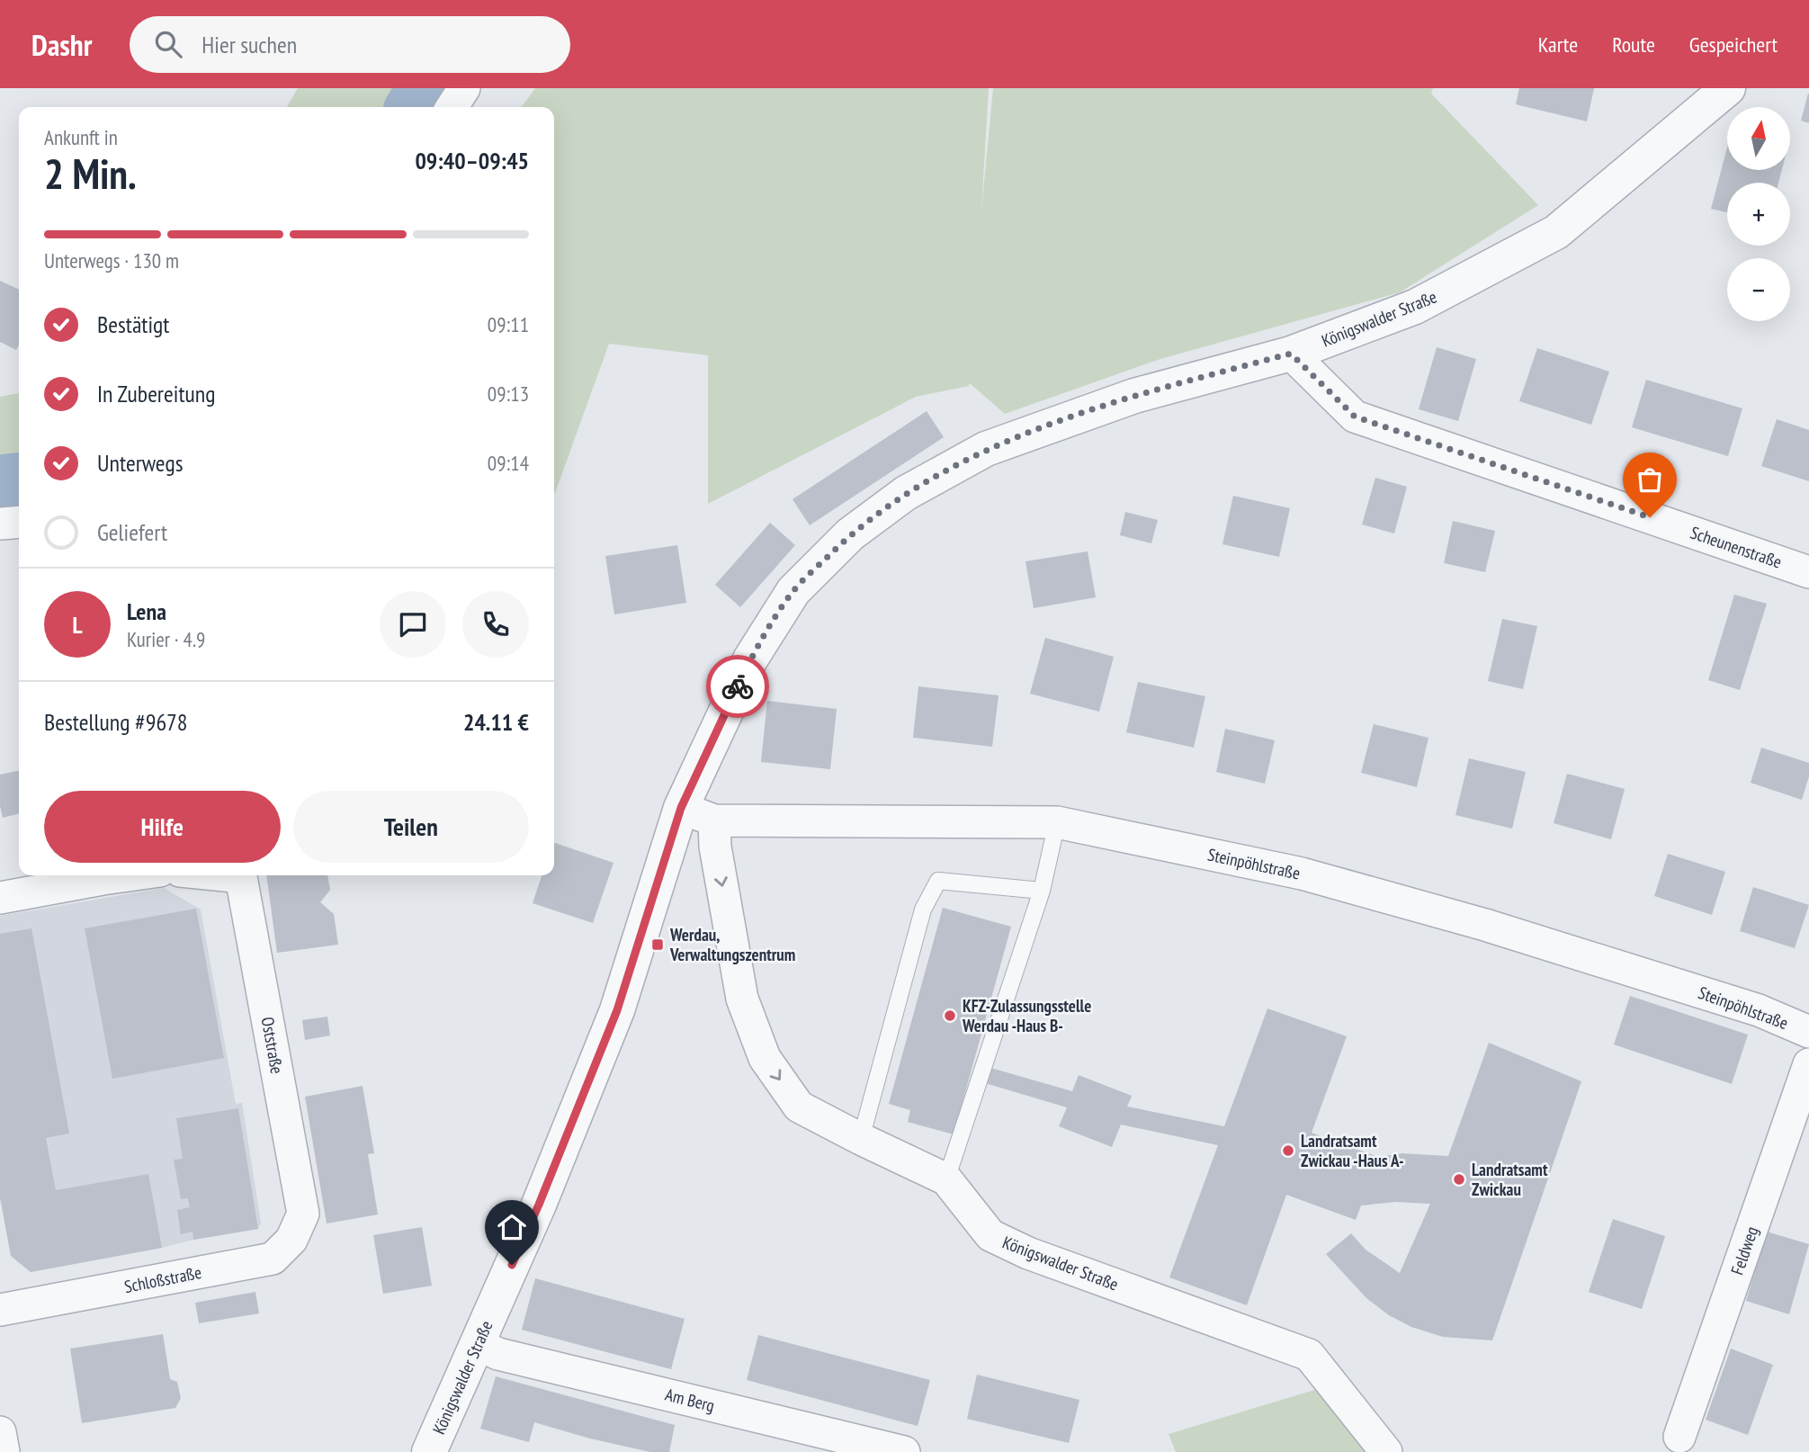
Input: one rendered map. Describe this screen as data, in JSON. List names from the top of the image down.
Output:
{
  "streets": {
    "street": [
      "Königswalder Straße",
      "Scheunenstraße",
      "Steinpöhlstraße",
      "Oststraße",
      "Feldweg",
      "Schloßstraße",
      "Am Berg"
    ]
  },
  "crossings": [
    ["Königswalder Straße", "Scheunenstraße"],
    ["Königswalder Straße", "Steinpöhlstraße"],
    ["Königswalder Straße", "Am Berg"],
    ["Oststraße", "Schloßstraße"]
  ],
  "places": {
    "transit": ["Werdau, Verwaltungszentrum"],
    "other": ["KFZ-Zulassungsstelle Werdau -Haus B-", "Landratsamt Zwickau -Haus A-", "Landratsamt Zwickau"]
  },
  "north": "top",
  "page": {
    "header": "Dashr",
    "search": "Hier suchen",
    "nav": ["Karte", "Route", "Gespeichert"],
    "map_buttons": ["+", "−"],
    "heading": ["2 Min.", "Ankunft in", "09:40–09:45"],
    "panel": [
      "Lena",
      "Kurier · 4.9",
      "Bestellung #9678",
      "24.11 €"
    ],
    "bar": "Unterwegs · 130 m",
    "list": [
      ["Bestätigt", "09:11"],
      ["In Zubereitung", "09:13"],
      ["Unterwegs", "09:14"],
      "Geliefert"
    ],
    "round": "L",
    "buttons": ["Hilfe", "Teilen"]
  }
}
